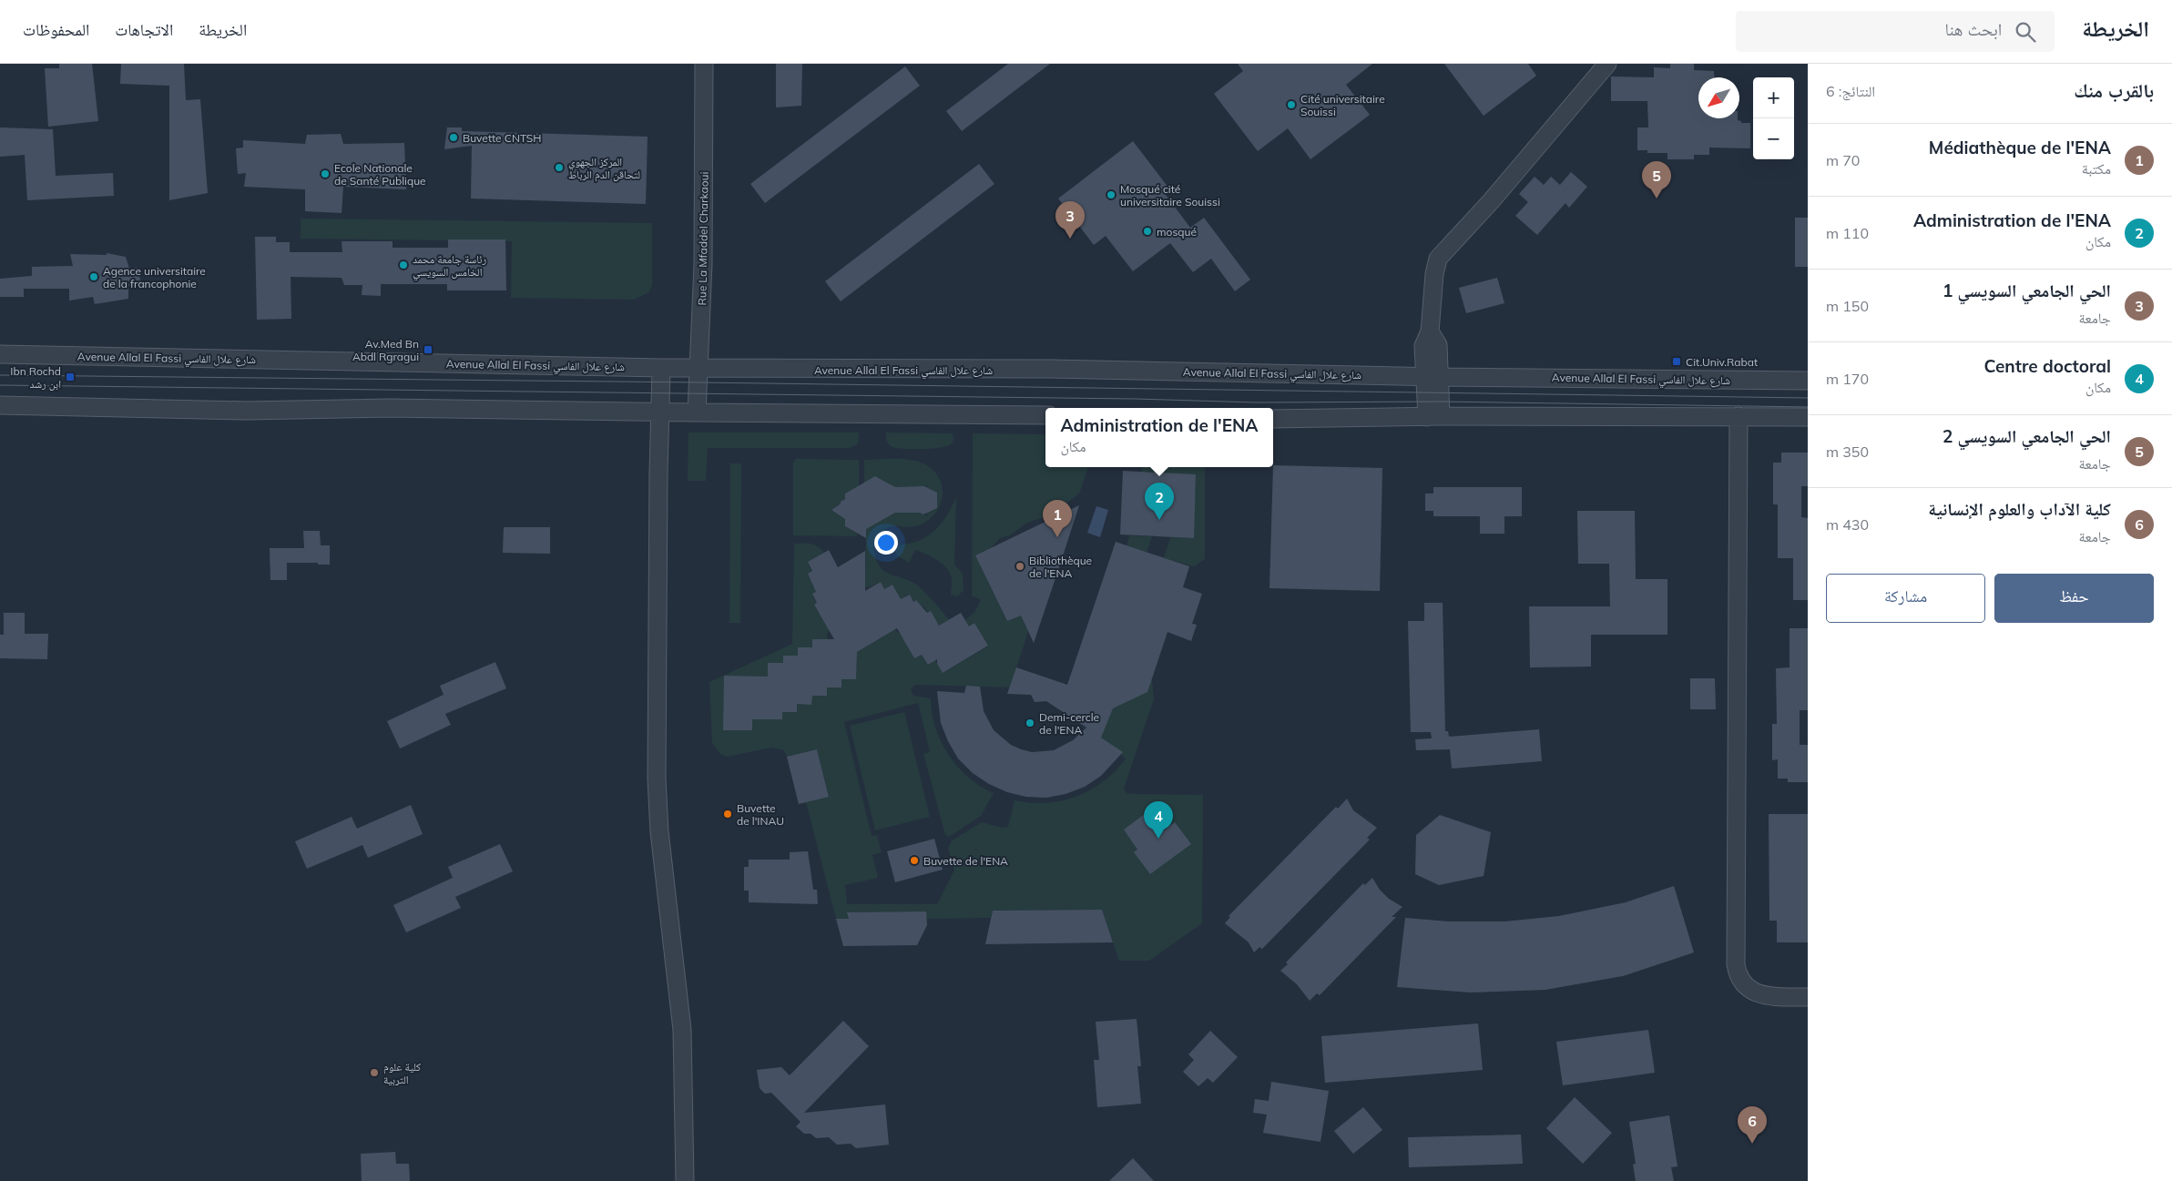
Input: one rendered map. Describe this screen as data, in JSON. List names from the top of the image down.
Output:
{
  "streets": {
    "street": ["Rue La Mfaddel Charkaoui", "Avenue Allal El Fassi شارع علال الفاسي"]
  },
  "crossings": [
    ["Rue La Mfaddel Charkaoui", "Avenue Allal El Fassi شارع علال الفاسي"]
  ],
  "places": {
    "other": [
      "Cité universitaire Souissi",
      "Buvette CNTSH",
      "المركز الجهوي لتحاقن الدم الرباط",
      "Ecole Nationale de Santé Publique",
      "Mosqué cité universitaire Souissi",
      "mosqué",
      "رئاسة جامعة محمد الخامس السويسي",
      "Agence universitaire de la francophonie",
      "Bibliothèque de l'ENA",
      "Demi-cercle de l'ENA",
      "Buvette de l'INAU",
      "Buvette de l'ENA",
      "كلية علوم التربية"
    ],
    "transit": ["Av.Med Bn Abdl Rgragui", "Cit.Univ.Rabat", "Ibn Rochd ابن رشد"]
  },
  "north": "bottom left",
  "page": {
    "header": "الخريطة",
    "search": "ابحث هنا",
    "nav": ["الخريطة", "الاتجاهات", "المحفوظات"],
    "heading": ["بالقرب منك", "النتائج: 6"],
    "map_buttons": ["+", "−"],
    "list": [
      {
        "mark": "1",
        "name": "Médiathèque de l'ENA",
        "note": "مكتبة",
        "value": "70 m"
      },
      {
        "mark": "2",
        "name": "Administration de l'ENA",
        "note": "مكان",
        "value": "110 m"
      },
      {
        "mark": "3",
        "name": "الحي الجامعي السويسي 1",
        "note": "جامعة",
        "value": "150 m"
      },
      {
        "mark": "4",
        "name": "Centre doctoral",
        "note": "مكان",
        "value": "170 m"
      },
      {
        "mark": "5",
        "name": "الحي الجامعي السويسي 2",
        "note": "جامعة",
        "value": "350 m"
      },
      {
        "mark": "6",
        "name": "كلية الآداب والعلوم الإنسانية",
        "note": "جامعة",
        "value": "430 m"
      }
    ],
    "pins": [
      "5",
      "3",
      "2",
      "1",
      "4",
      "6"
    ],
    "popup": ["Administration de l'ENA", "مكان"],
    "buttons": ["حفظ", "مشاركة"]
  }
}
